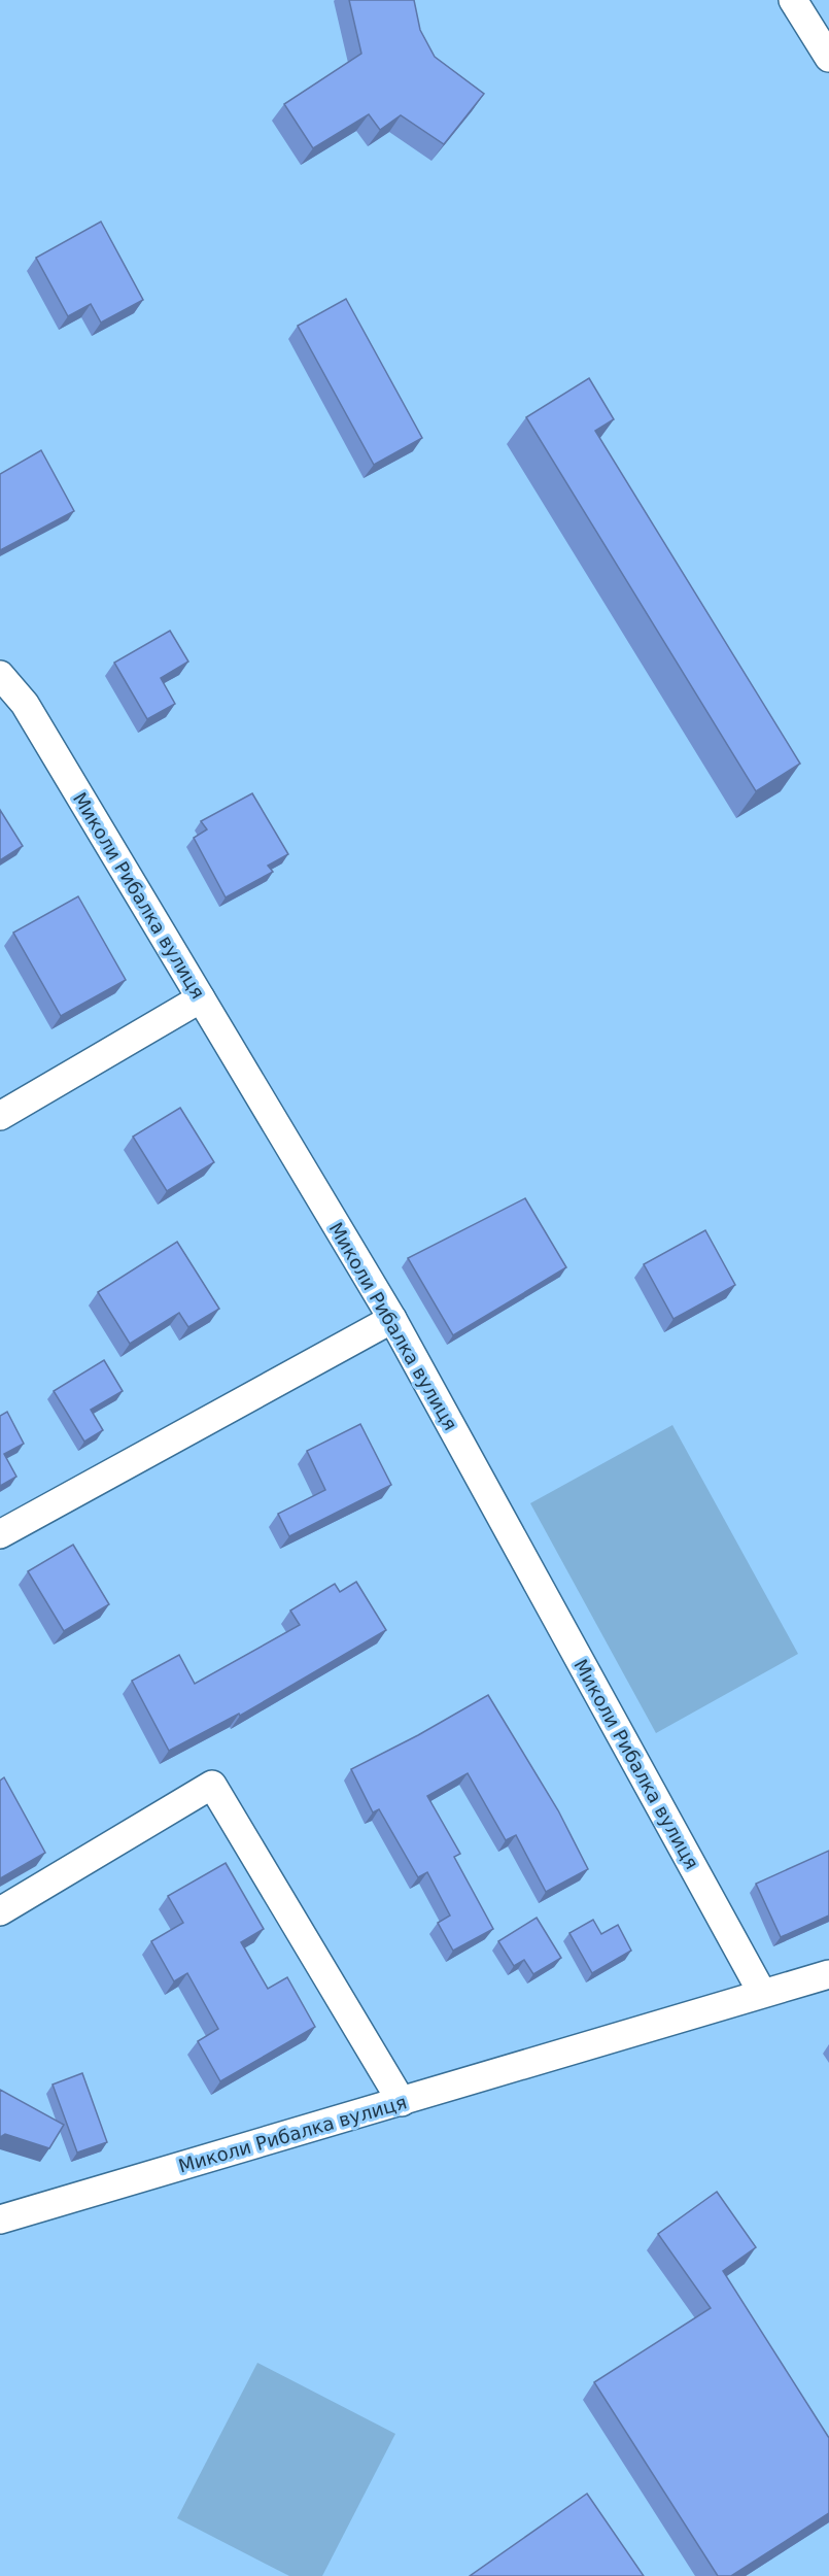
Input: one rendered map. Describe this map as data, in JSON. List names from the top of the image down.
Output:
{
  "streets": {
    "street": ["Миколи Рибалка вулиця"]
  }
}
